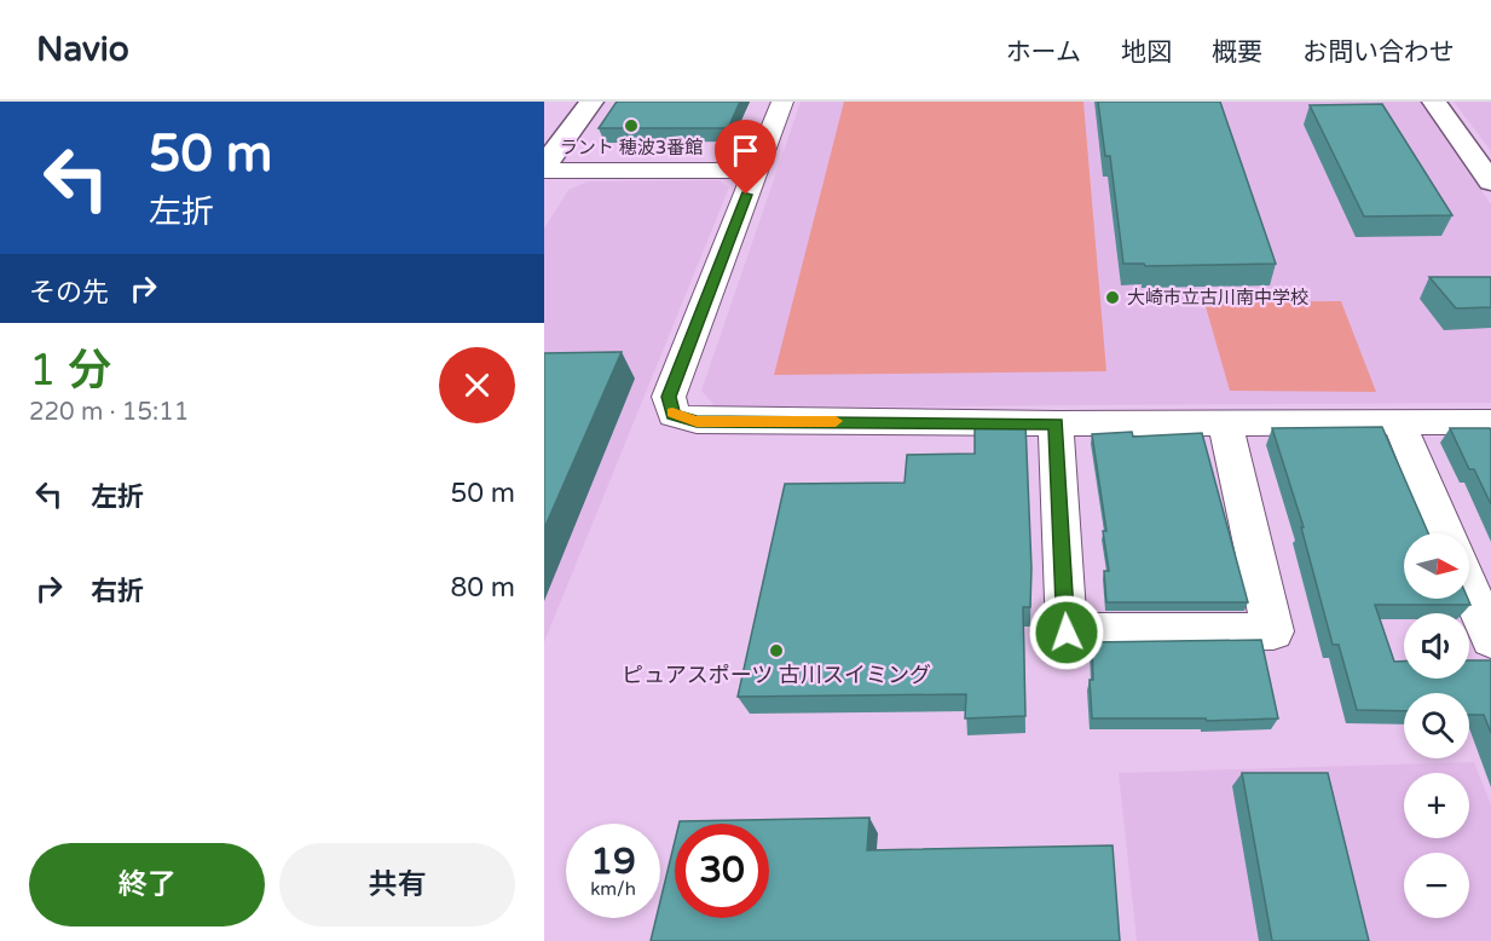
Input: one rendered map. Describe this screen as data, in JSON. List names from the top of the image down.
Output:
{
  "places": ["ラント 穂波3番館", "大崎市立古川南中学校", "ピュアスポーツ 古川スイミング"],
  "north": "right",
  "page": {
    "header": "Navio",
    "nav": [
      "ホーム",
      "地図",
      "概要",
      "お問い合わせ"
    ],
    "turn": ["50 m", "左折"],
    "then": "その先",
    "heading": ["1 分", "220 m · 15:11"],
    "list": [
      {
        "name": "左折",
        "value": "50 m"
      },
      {
        "name": "右折",
        "value": "80 m"
      }
    ],
    "map_buttons": ["+", "−"],
    "speed": "19 km/h",
    "limit": "30",
    "buttons": ["終了", "共有"]
  }
}
